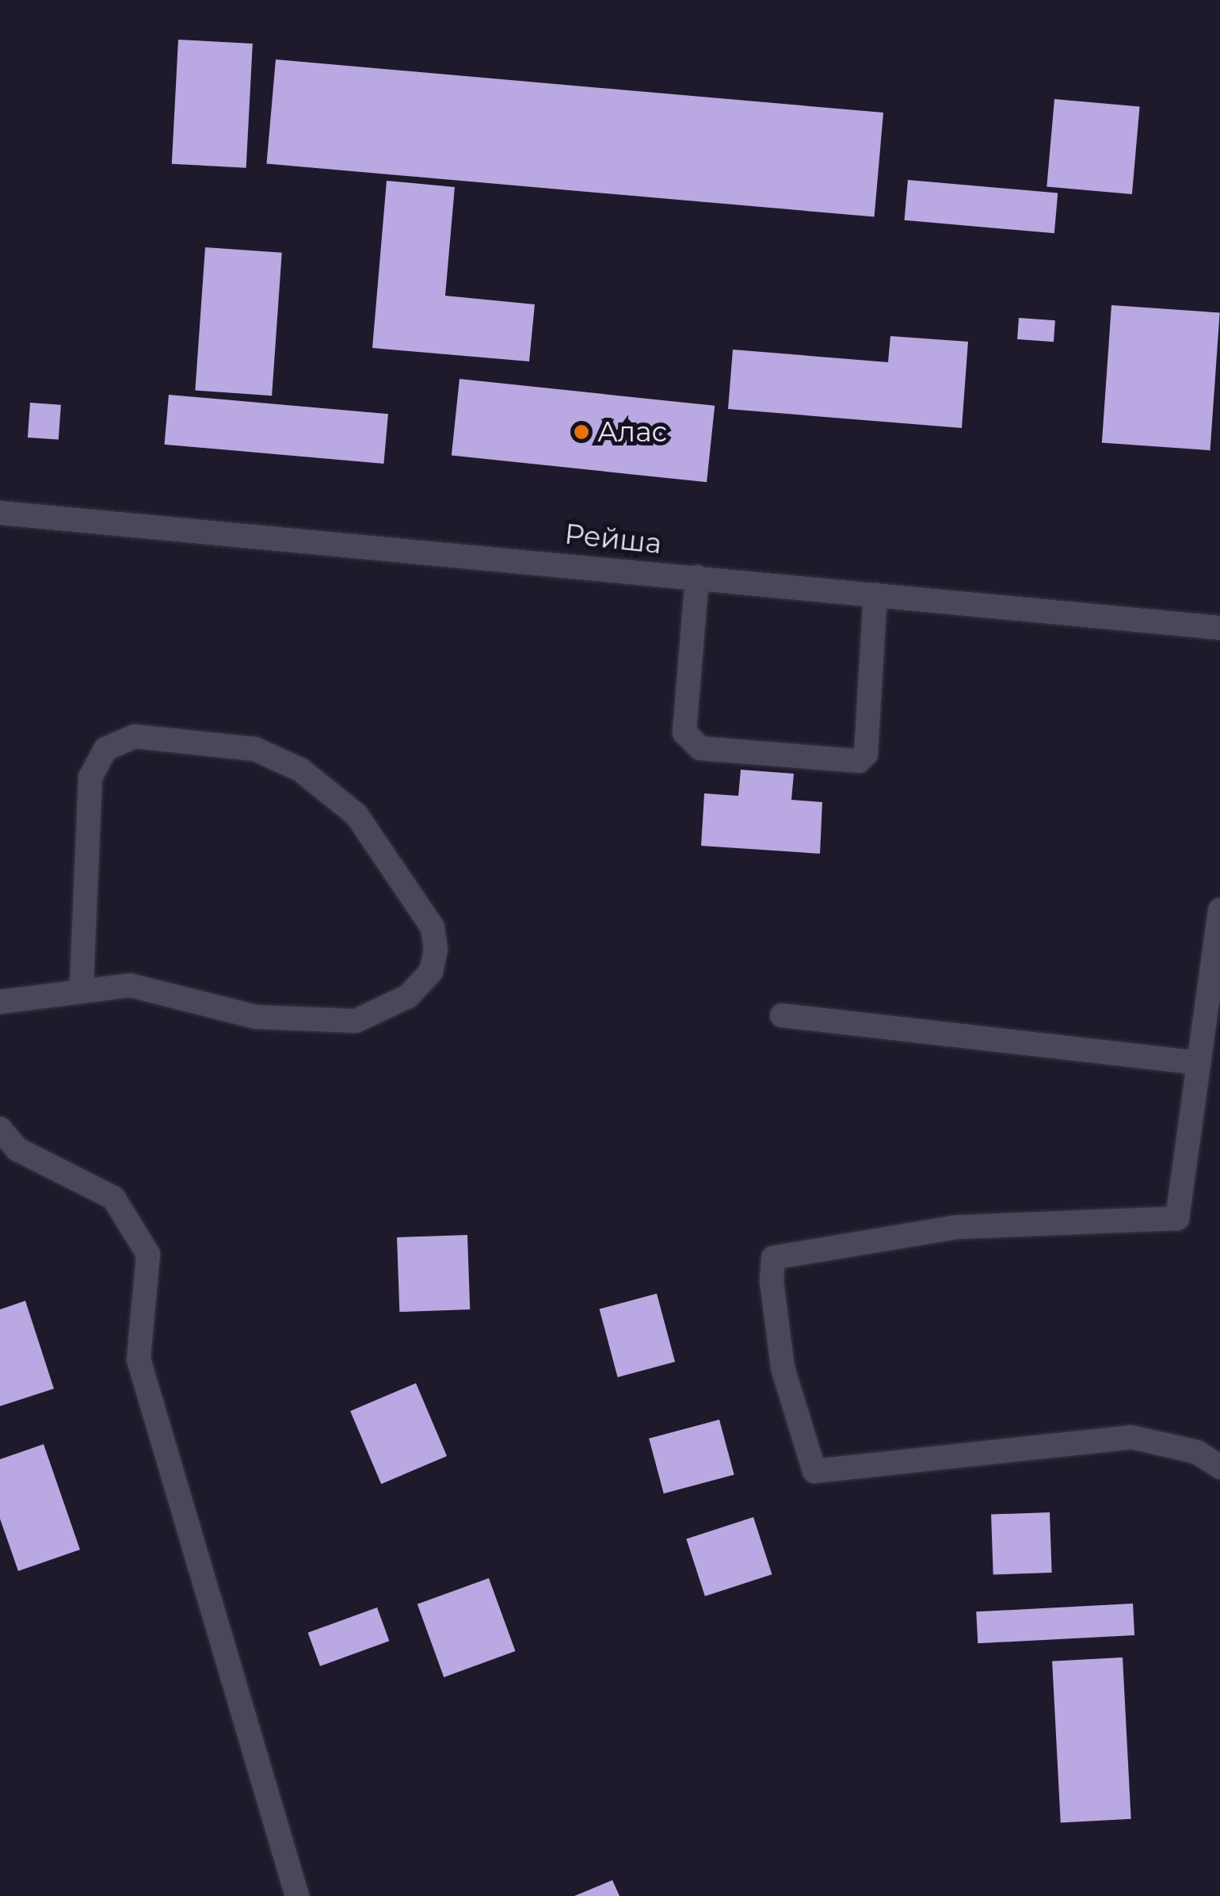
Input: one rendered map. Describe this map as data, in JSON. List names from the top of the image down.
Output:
{
  "streets": {
    "street": ["Рейша"]
  },
  "places": ["Алас"]
}
